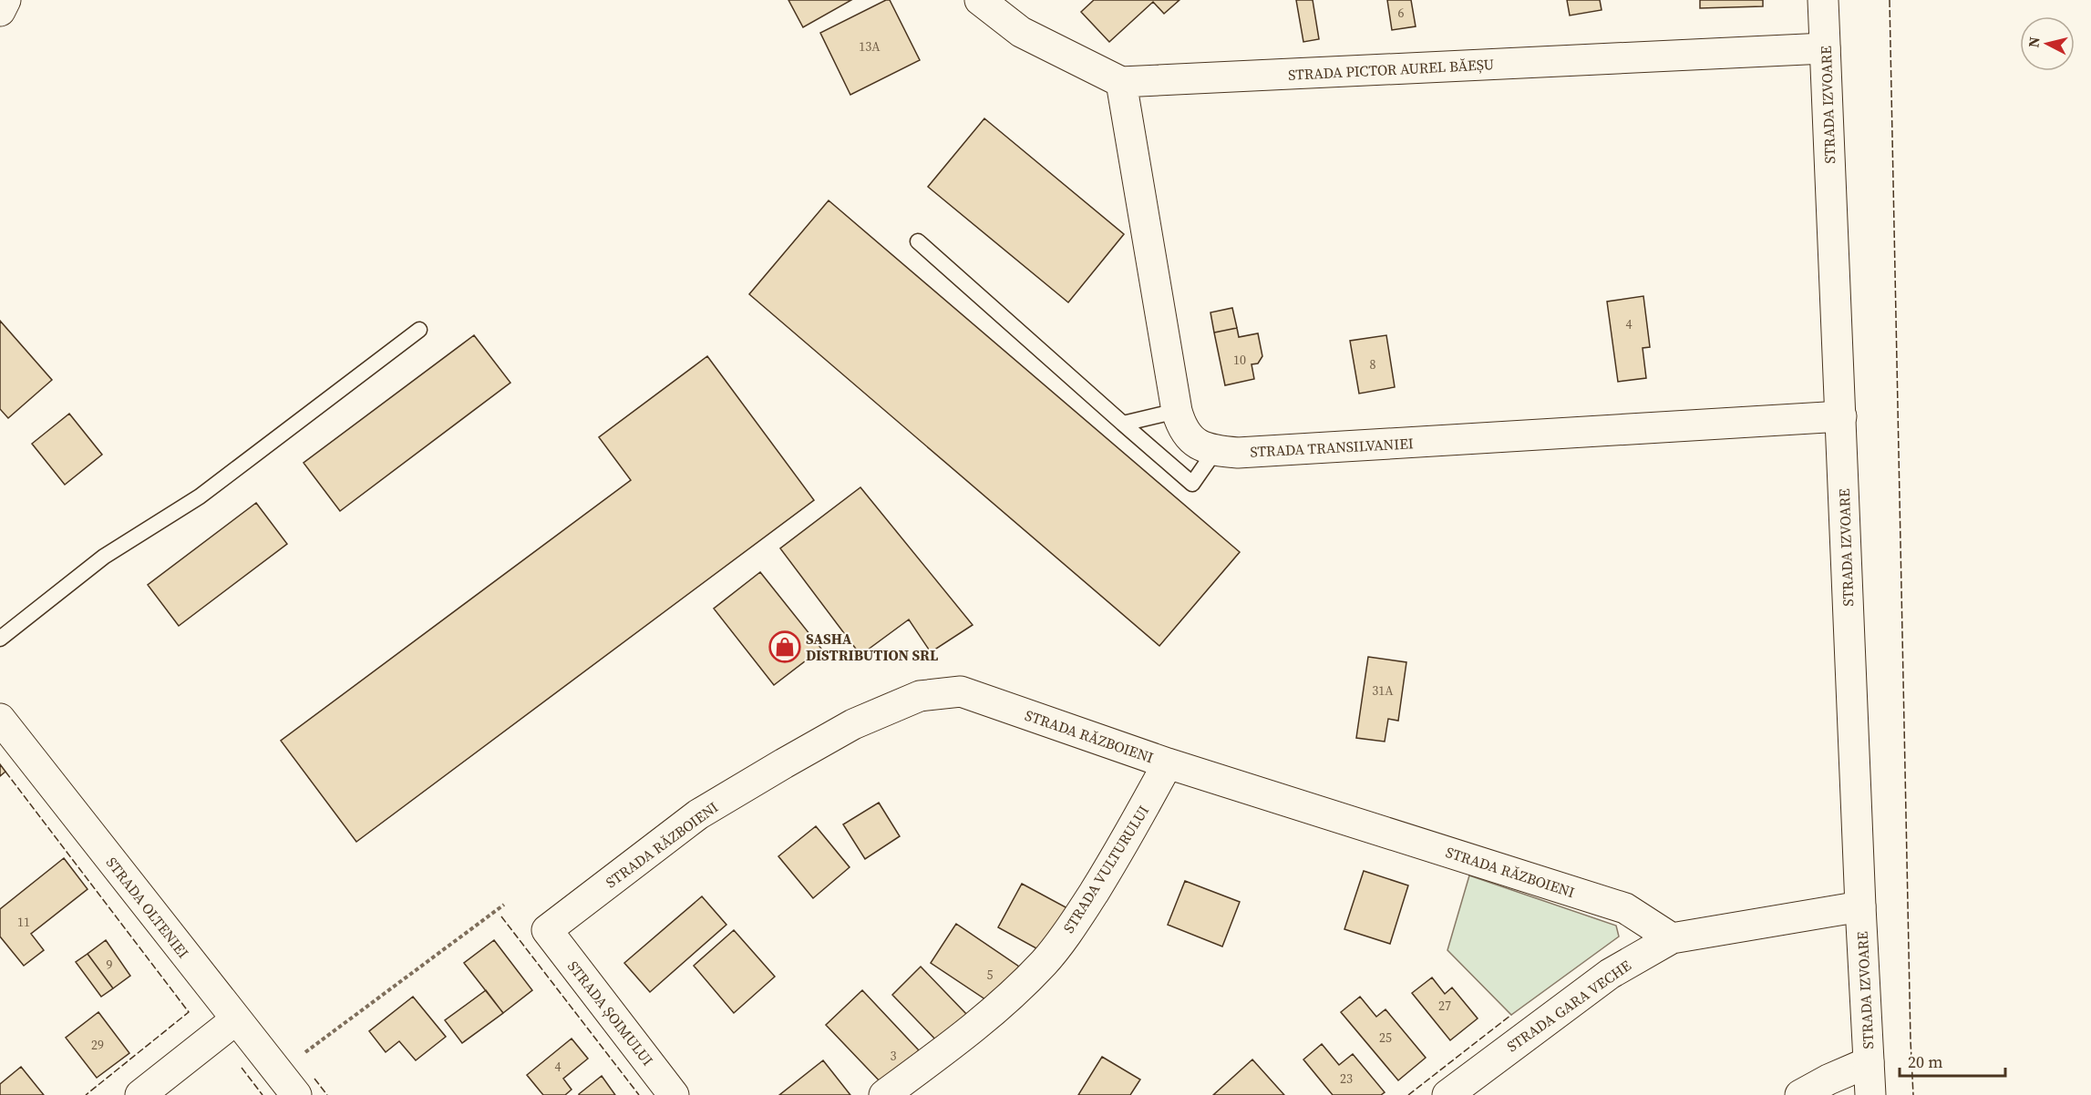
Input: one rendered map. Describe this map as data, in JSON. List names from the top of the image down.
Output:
{
  "streets": {
    "street": [
      "STRADA PICTOR AUREL BĂEȘU",
      "STRADA IZVOARE",
      "STRADA TRANSILVANIEI",
      "STRADA RĂZBOIENI",
      "STRADA VULTURULUI",
      "STRADA OLTENIEI",
      "STRADA GARA VECHE",
      "STRADA ȘOIMULUI"
    ]
  },
  "crossings": [
    ["STRADA PICTOR AUREL BĂEȘU", "STRADA IZVOARE"],
    ["STRADA PICTOR AUREL BĂEȘU", "STRADA TRANSILVANIEI"],
    ["STRADA IZVOARE", "STRADA TRANSILVANIEI"],
    ["STRADA IZVOARE", "STRADA GARA VECHE"],
    ["STRADA RĂZBOIENI", "STRADA VULTURULUI"],
    ["STRADA RĂZBOIENI", "STRADA GARA VECHE"],
    ["STRADA RĂZBOIENI", "STRADA ȘOIMULUI"]
  ],
  "places": {
    "shop": ["SASHA DISTRIBUTION SRL"]
  },
  "house_numbers": [
    "6",
    "13A",
    "4",
    "10",
    "8",
    "31A",
    "11",
    "9",
    "5",
    "27",
    "25",
    "29",
    "3",
    "4",
    "23"
  ],
  "scale_bar": "20 m",
  "north": "left"
}
